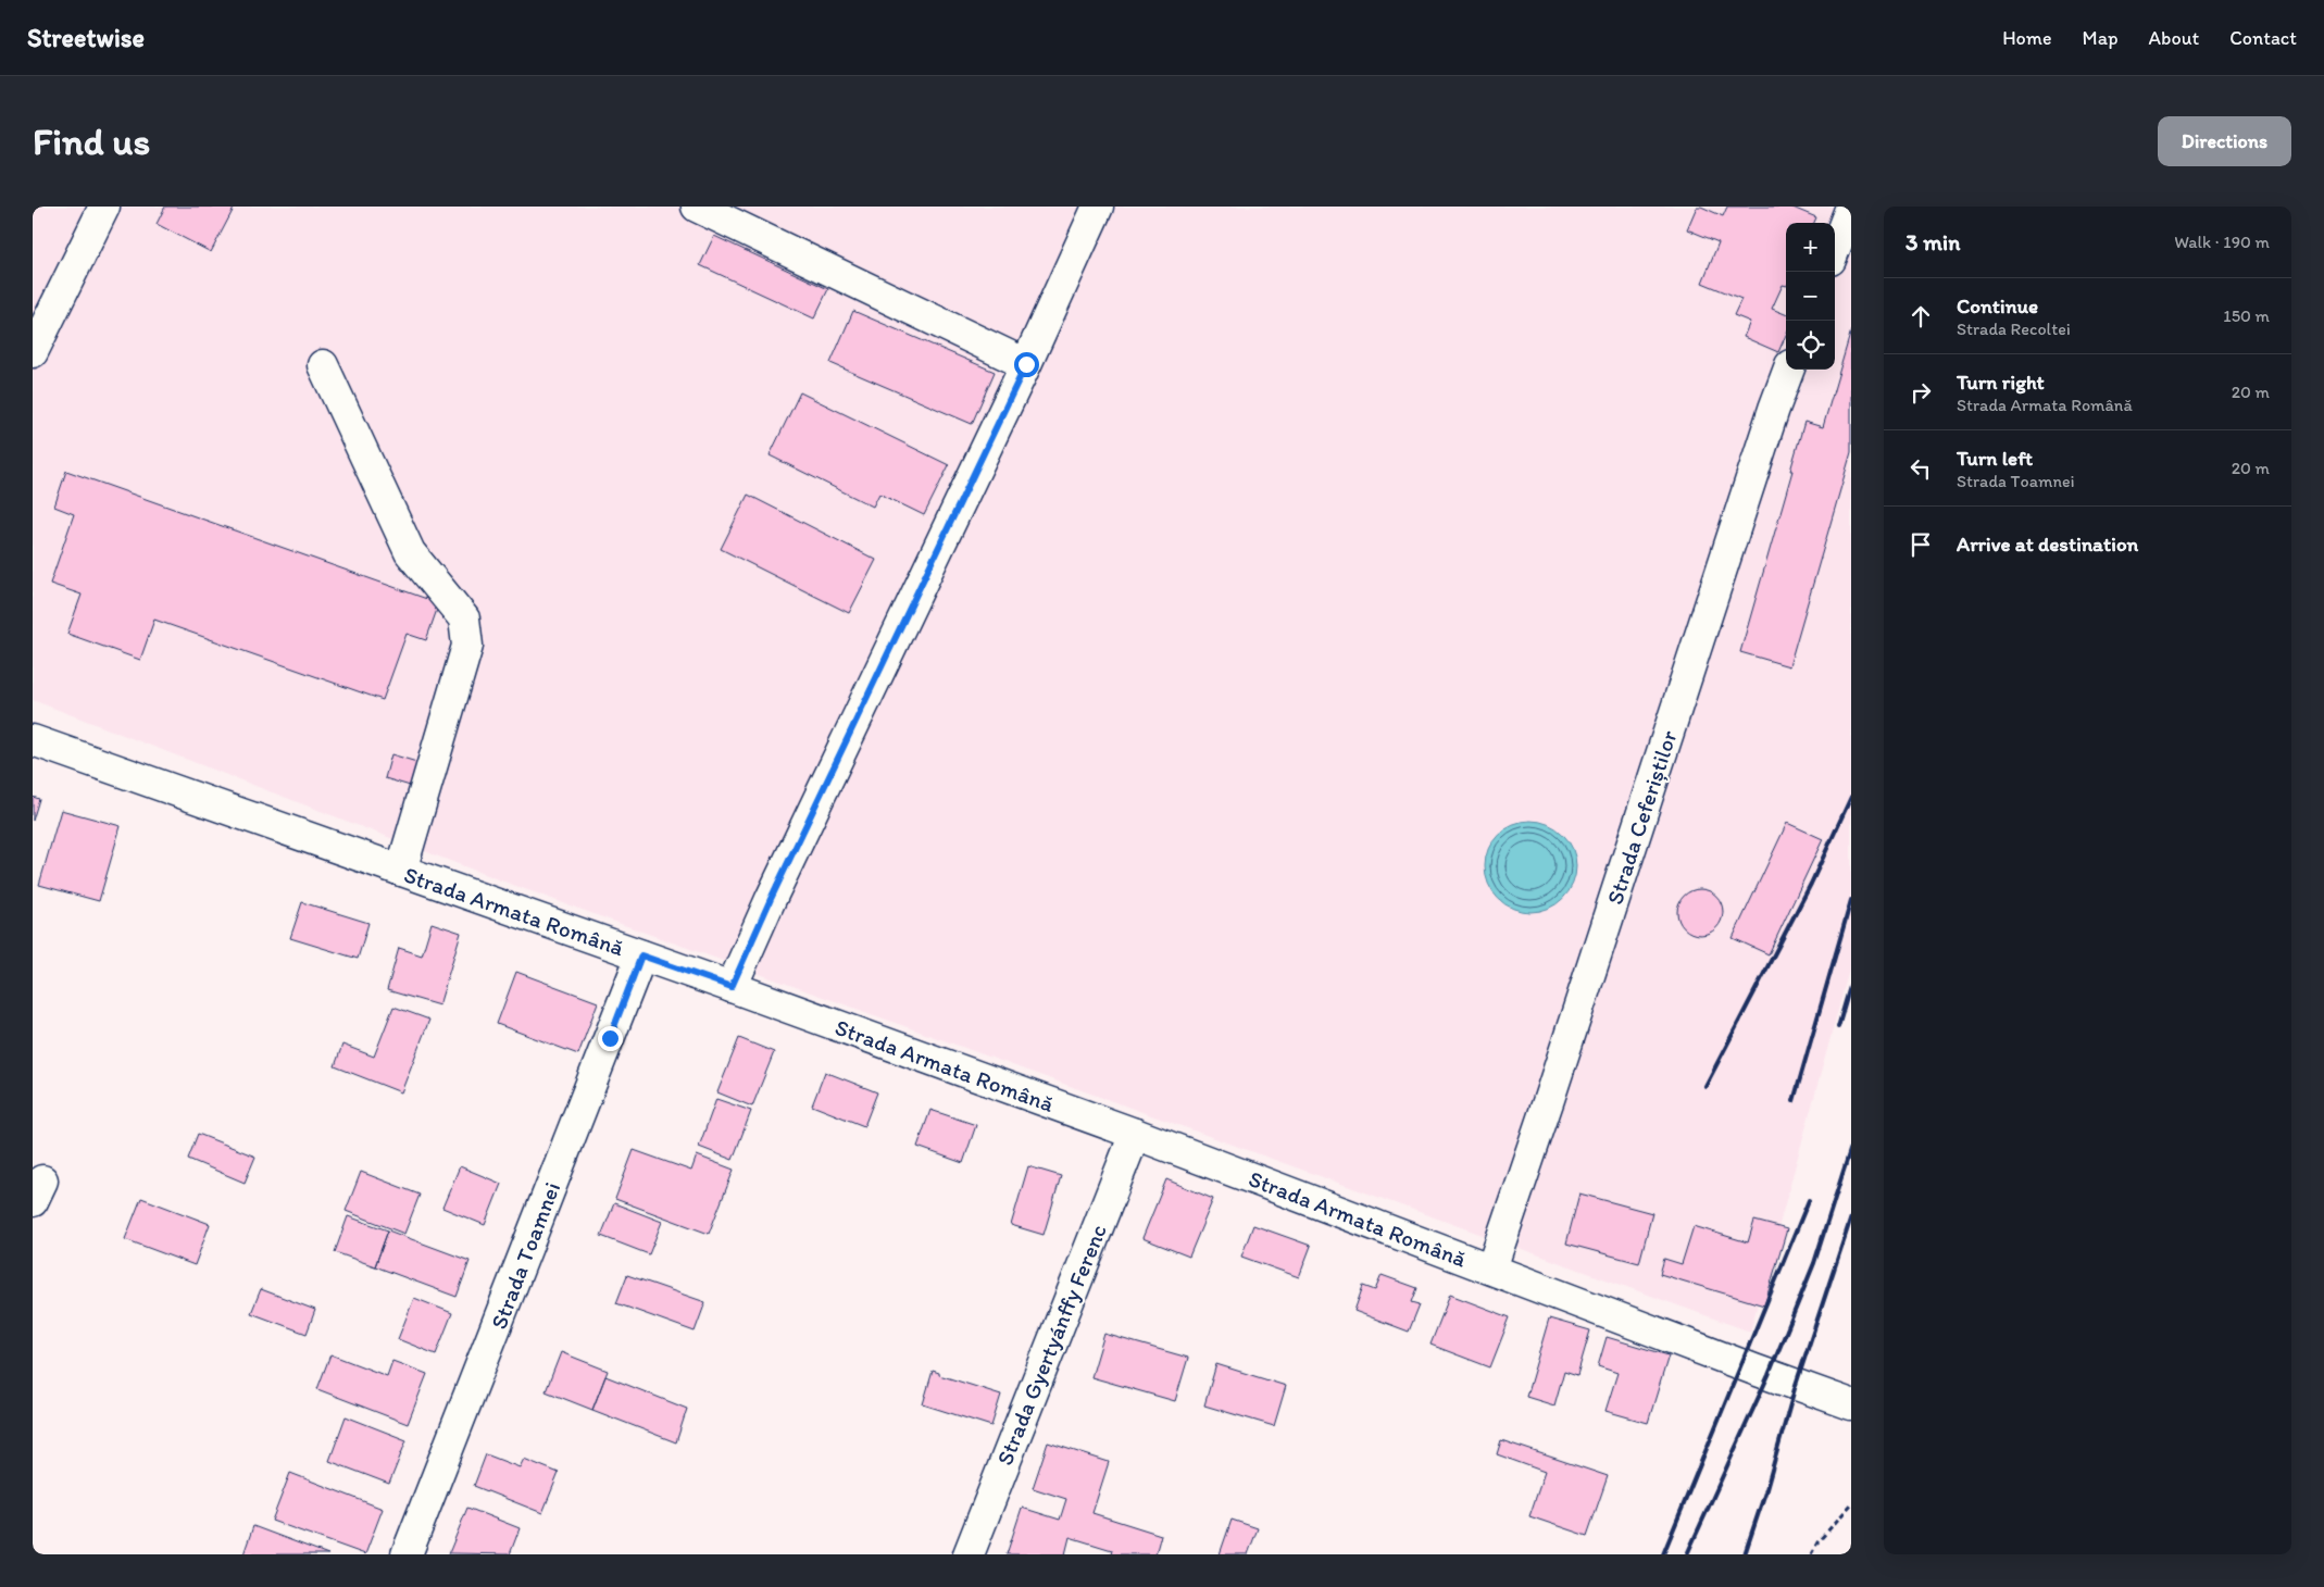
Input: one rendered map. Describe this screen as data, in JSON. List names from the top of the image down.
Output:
{
  "streets": {
    "street": [
      "Strada Ceferiștilor",
      "Strada Armata Română",
      "Strada Toamnei",
      "Strada Gyertyánffy Ferenc"
    ]
  },
  "crossings": [
    ["Strada Ceferiștilor", "Strada Armata Română"],
    ["Strada Armata Română", "Strada Toamnei"],
    ["Strada Armata Română", "Strada Gyertyánffy Ferenc"]
  ],
  "page": {
    "header": "Streetwise",
    "nav": [
      "Home",
      "Map",
      "About",
      "Contact"
    ],
    "buttons": "Directions",
    "title": "Find us",
    "heading": ["3 min", "Walk · 190 m"],
    "map_buttons": ["+", "−"],
    "list": [
      ["Continue", "Strada Recoltei", "150 m"],
      ["Turn right", "Strada Armata Română", "20 m"],
      ["Turn left", "Strada Toamnei", "20 m"],
      "Arrive at destination"
    ]
  }
}
